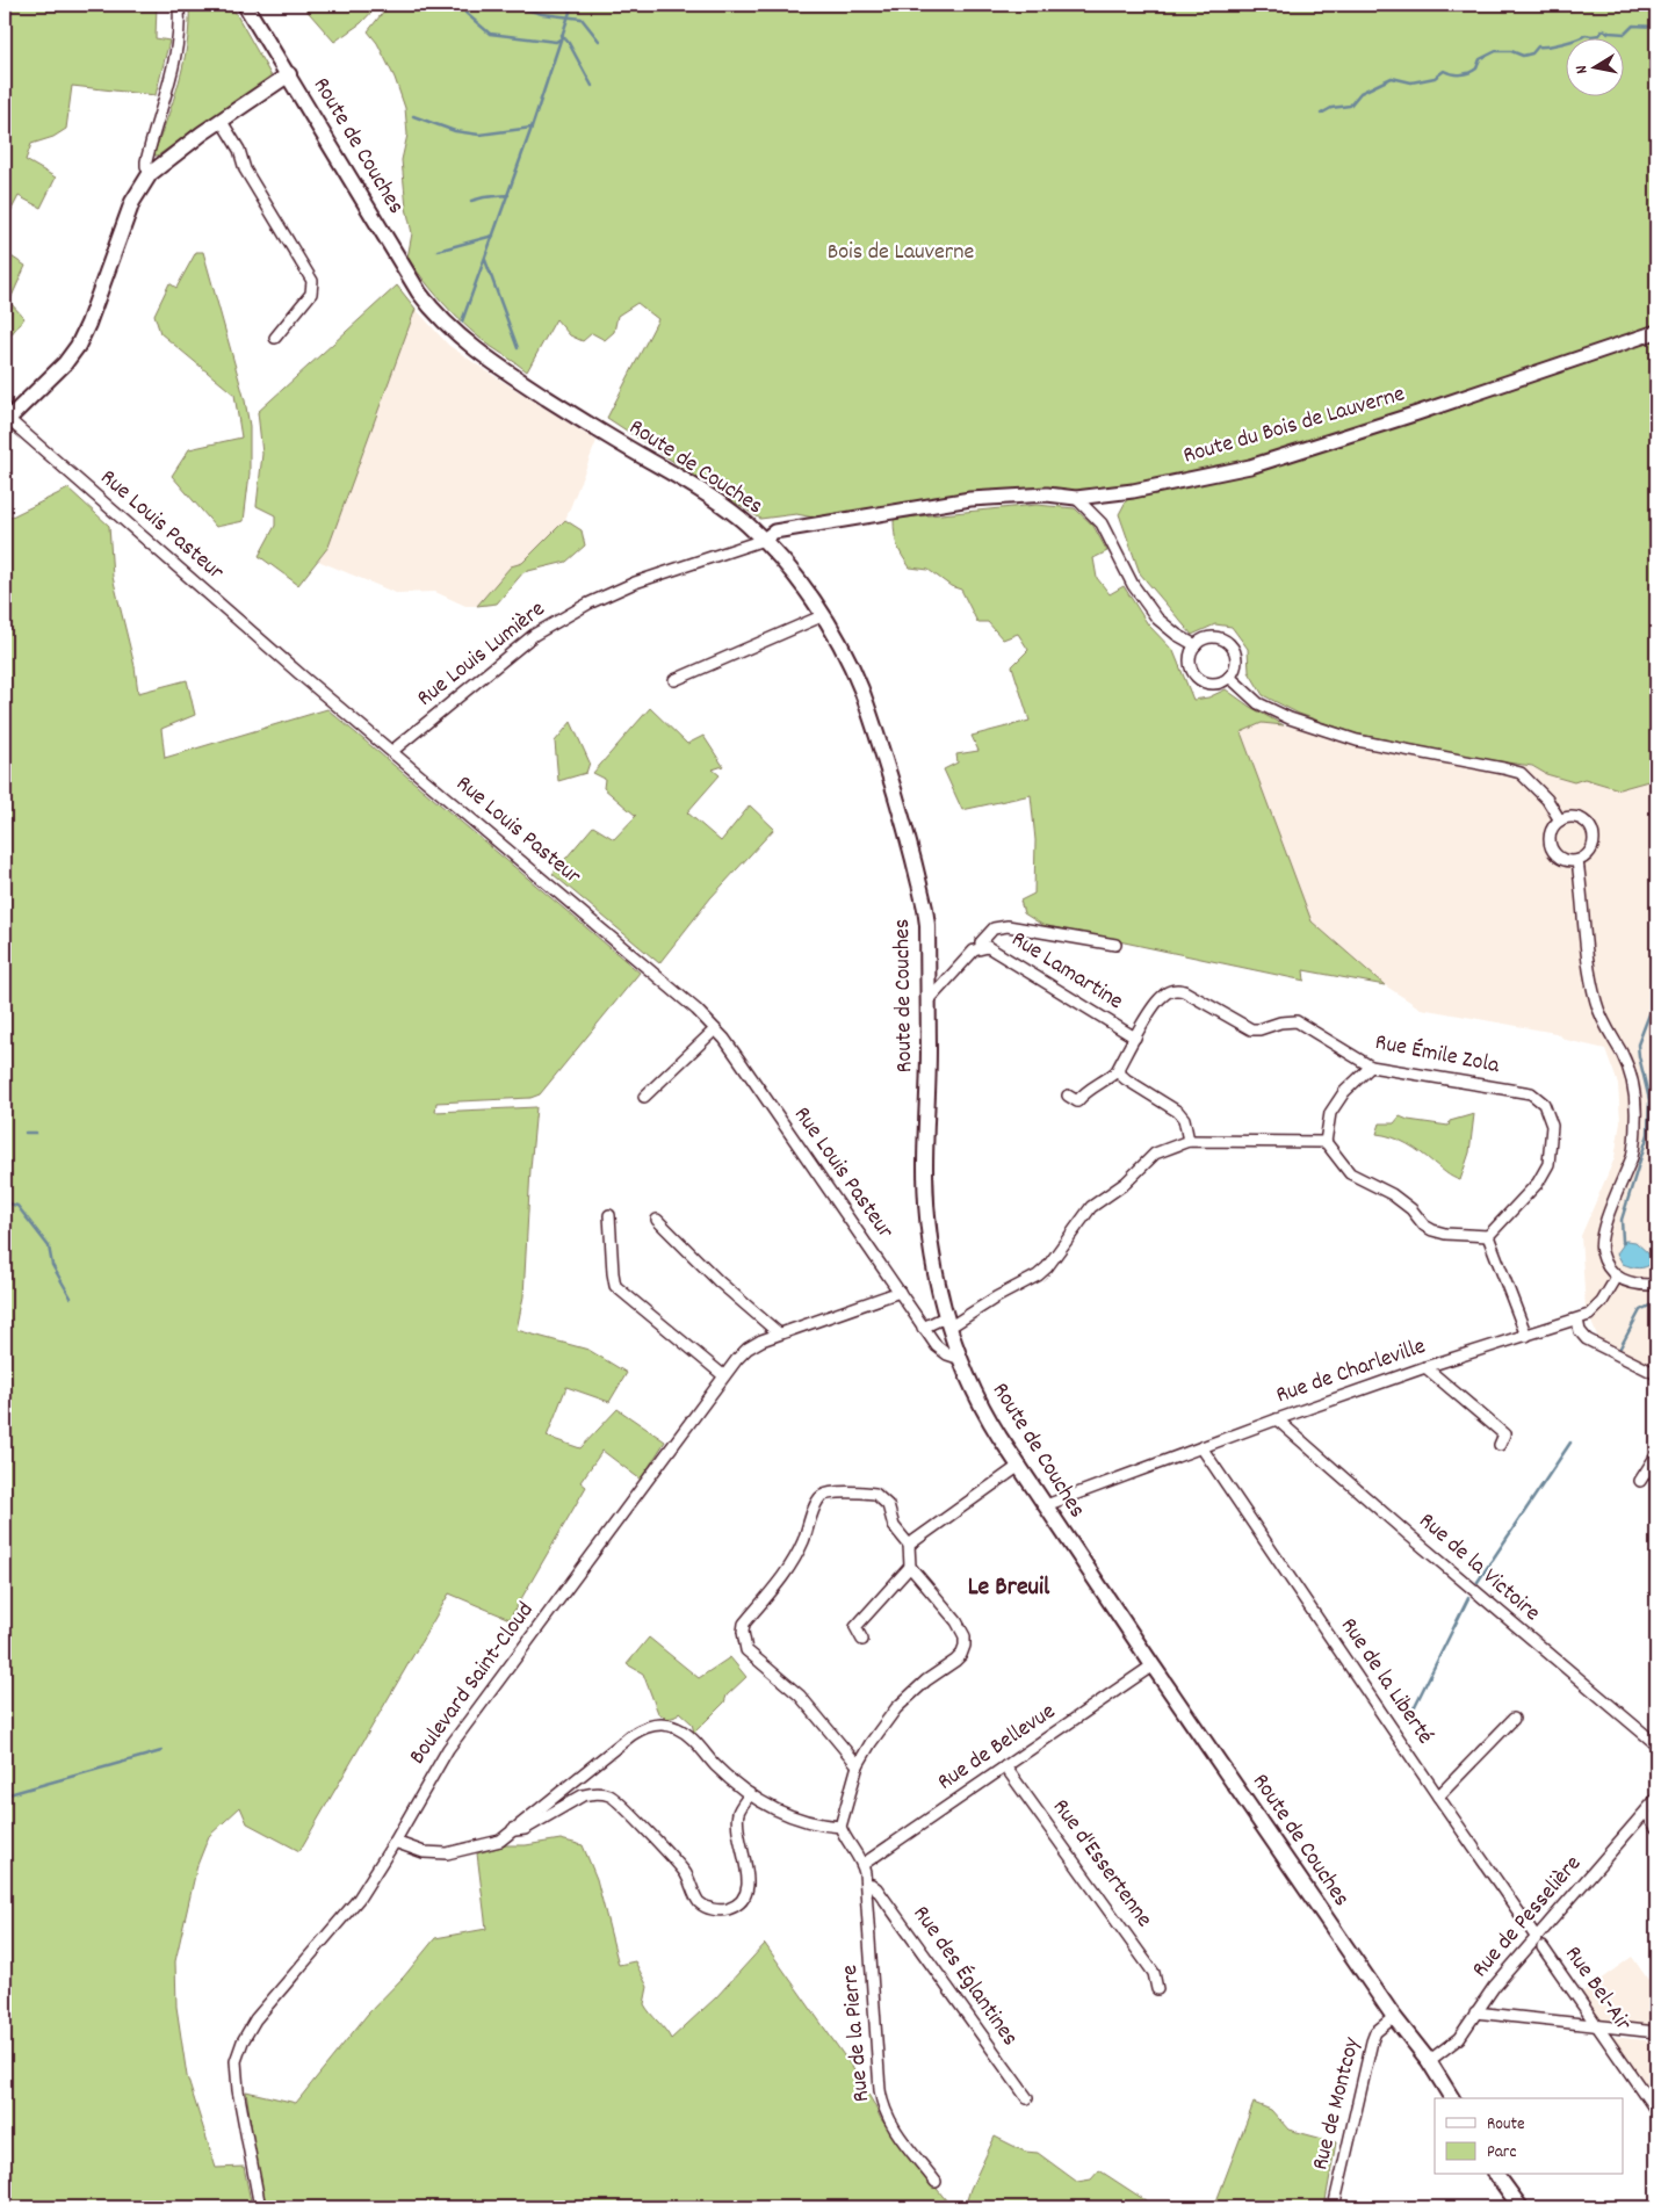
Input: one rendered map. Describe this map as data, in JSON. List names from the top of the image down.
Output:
{
  "streets": {
    "main road": ["Route de Couches"],
    "street": [
      "Route du Bois de Lauverne",
      "Rue Louis Pasteur",
      "Rue Louis Lumière",
      "Rue Lamartine",
      "Rue Émile Zola",
      "Rue de Charleville",
      "Rue de la Victoire",
      "Rue de la Liberté",
      "Boulevard Saint-Cloud",
      "Rue de Bellevue",
      "Rue d'Essertenne",
      "Rue de Pesselière",
      "Rue des Églantines",
      "Rue Bel-Air",
      "Rue de la Pierre",
      "Rue de Montcoy"
    ]
  },
  "crossings": [
    ["Route de Couches", "Route du Bois de Lauverne"],
    ["Route de Couches", "Rue Louis Pasteur"],
    ["Route de Couches", "Rue Louis Lumière"],
    ["Route de Couches", "Rue Lamartine"],
    ["Route de Couches", "Rue de Charleville"],
    ["Route de Couches", "Rue de Bellevue"],
    ["Route de Couches", "Rue de Pesselière"],
    ["Route de Couches", "Rue de Montcoy"],
    ["Route du Bois de Lauverne", "Rue Louis Lumière"],
    ["Rue Louis Pasteur", "Rue Louis Lumière"],
    ["Rue Louis Pasteur", "Boulevard Saint-Cloud"],
    ["Rue Lamartine", "Rue Émile Zola"],
    ["Rue de Charleville", "Rue de la Victoire"],
    ["Rue de Charleville", "Rue de la Liberté"],
    ["Rue de la Liberté", "Rue de Pesselière"],
    ["Rue de Bellevue", "Rue d'Essertenne"],
    ["Rue de Bellevue", "Rue de la Pierre"],
    ["Rue des Églantines", "Rue de la Pierre"]
  ],
  "districts": ["Le Breuil"],
  "parks": ["Bois de Lauverne"],
  "legend": ["Route", "Parc"],
  "north": "left"
}
